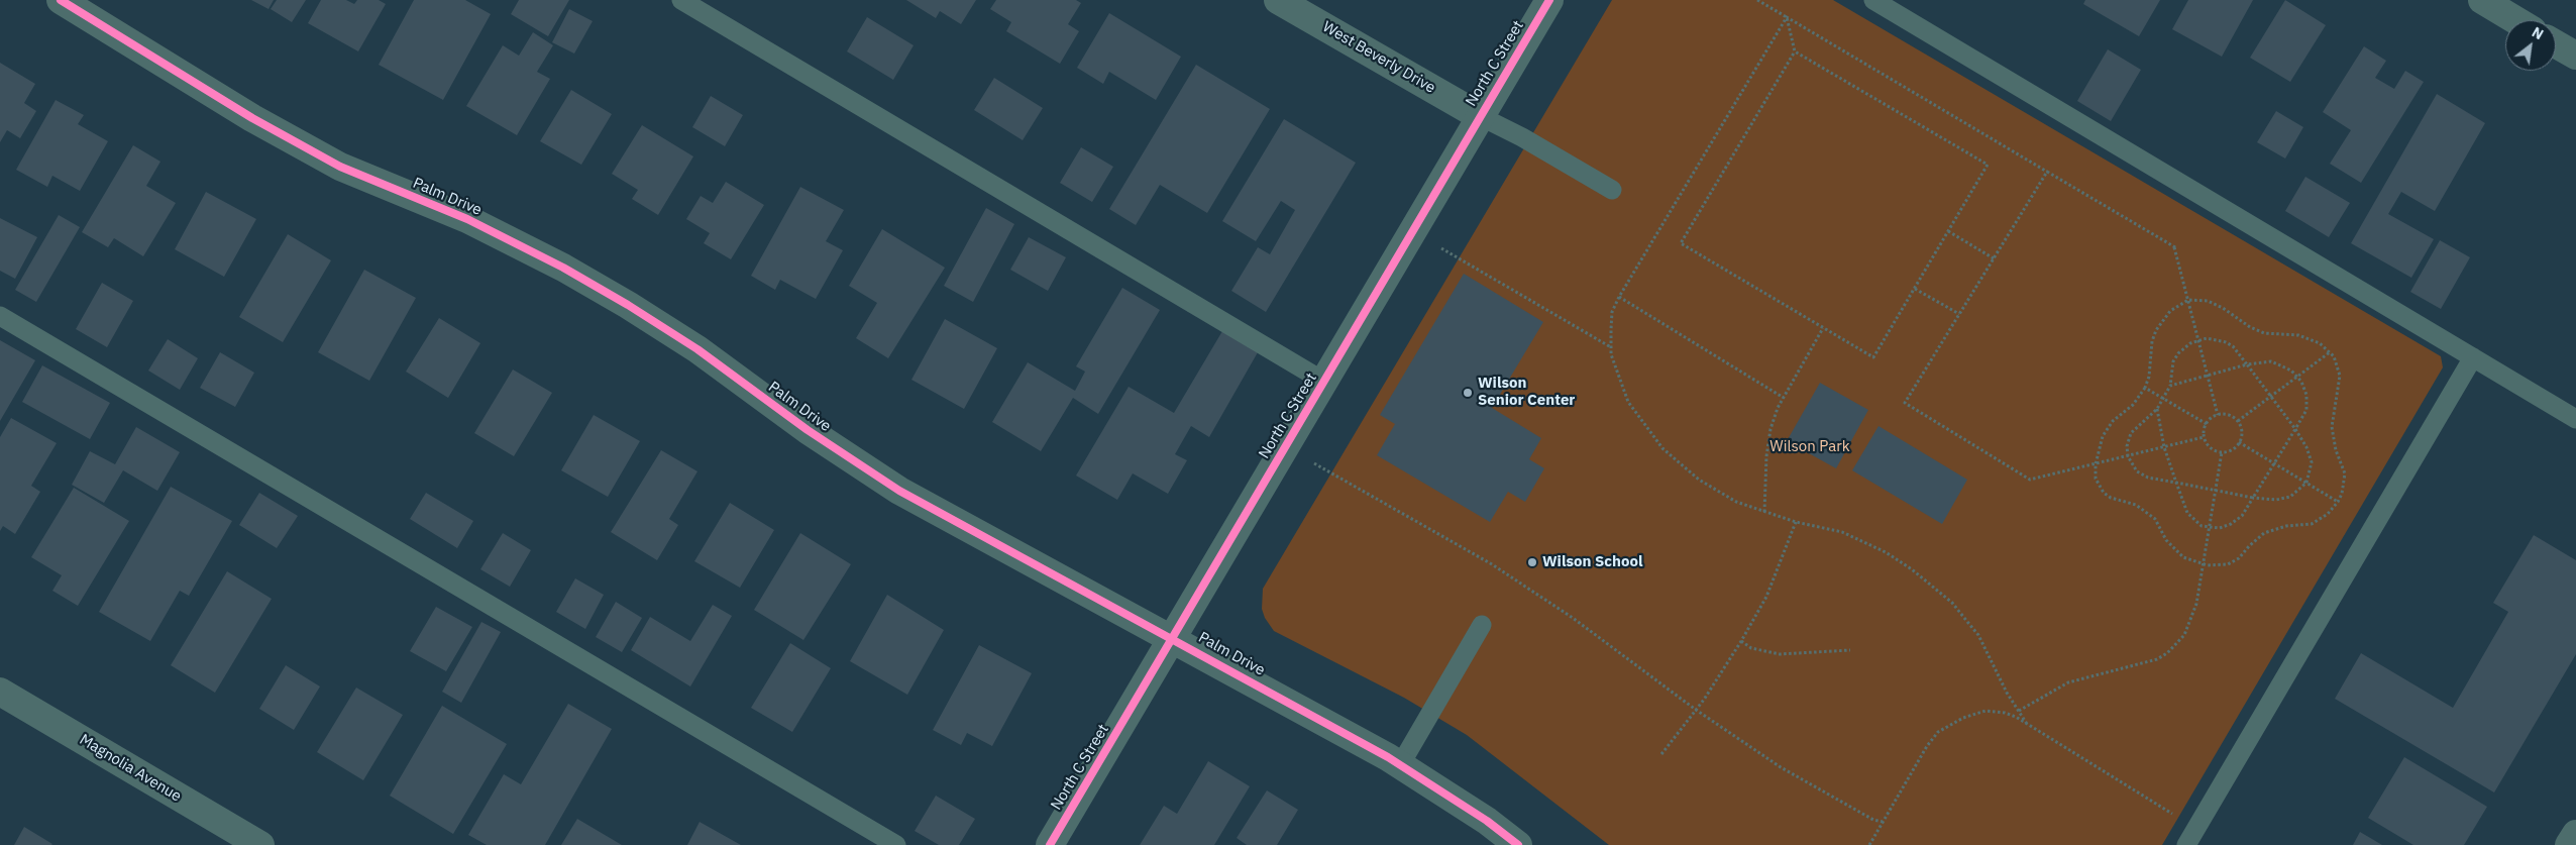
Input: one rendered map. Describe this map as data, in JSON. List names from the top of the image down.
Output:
{
  "streets": {
    "street": [
      "West Beverly Drive",
      "North C Street",
      "Palm Drive",
      "Magnolia Avenue"
    ]
  },
  "crossings": [
    ["West Beverly Drive", "North C Street"],
    ["North C Street", "Palm Drive"]
  ],
  "parks": ["Wilson Park"],
  "places": ["Wilson Senior Center", "Wilson School"],
  "north": "top right"
}
